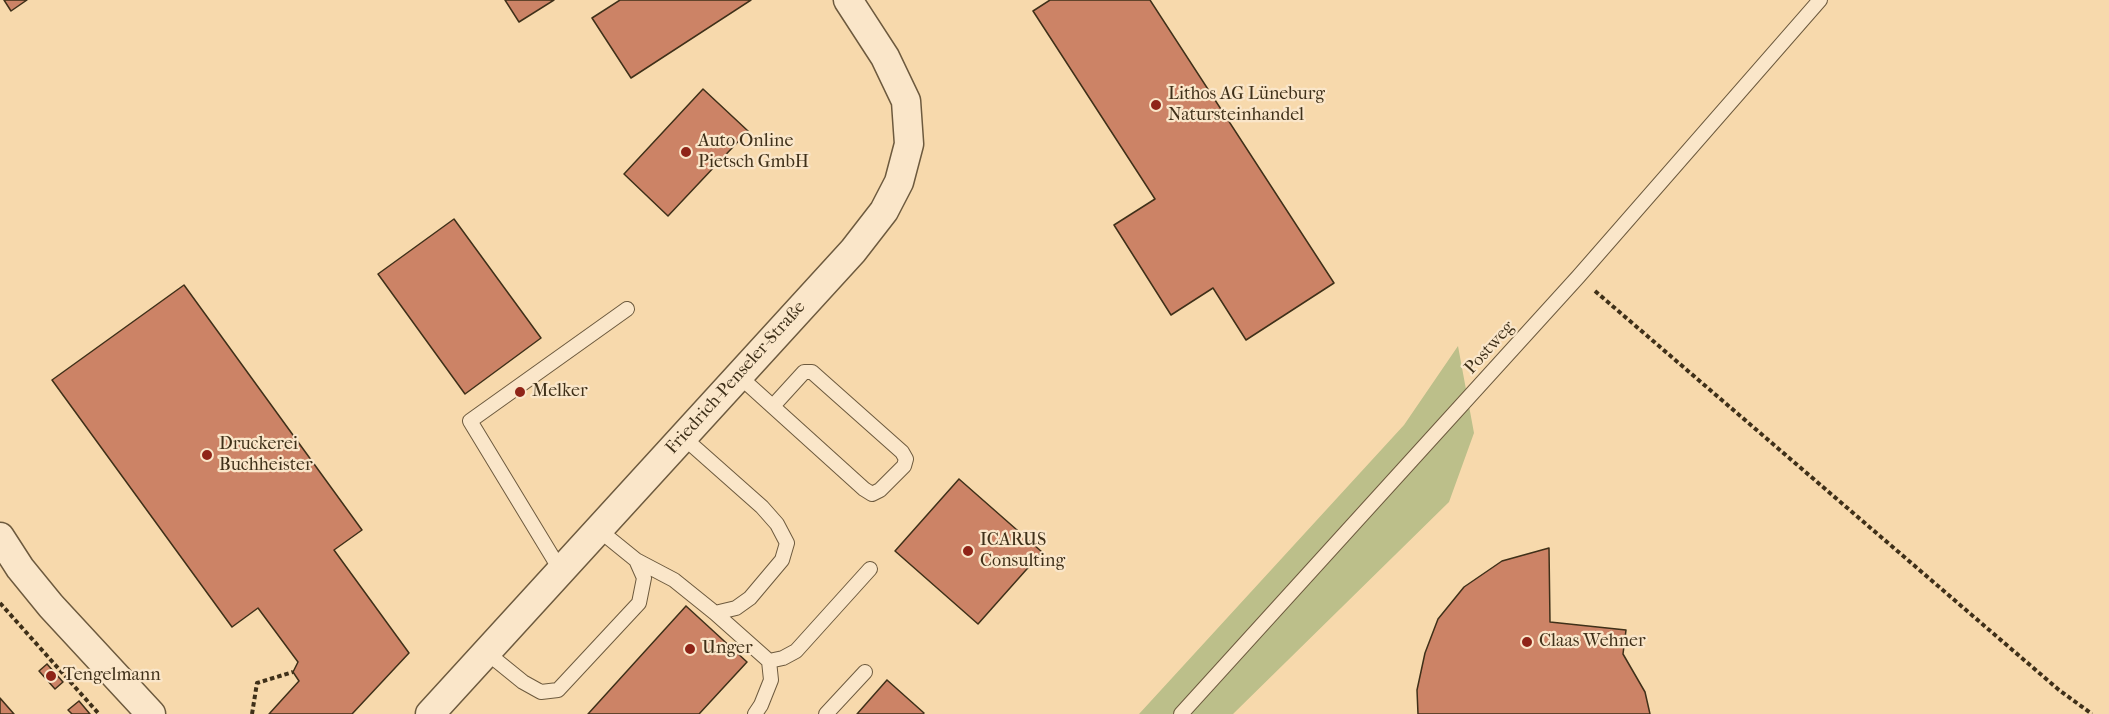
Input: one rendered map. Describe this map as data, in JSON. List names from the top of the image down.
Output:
{
  "streets": {
    "street": ["Friedrich-Penseler-Straße"],
    "lane": ["Postweg"]
  },
  "places": [
    "Lithos AG Lüneburg Natursteinhandel",
    "Auto Online Pietsch GmbH",
    "Melker",
    "Druckerei Buchheister",
    "ICARUS Consulting",
    "Claas Wehner",
    "Unger",
    "Tengelmann"
  ]
}
